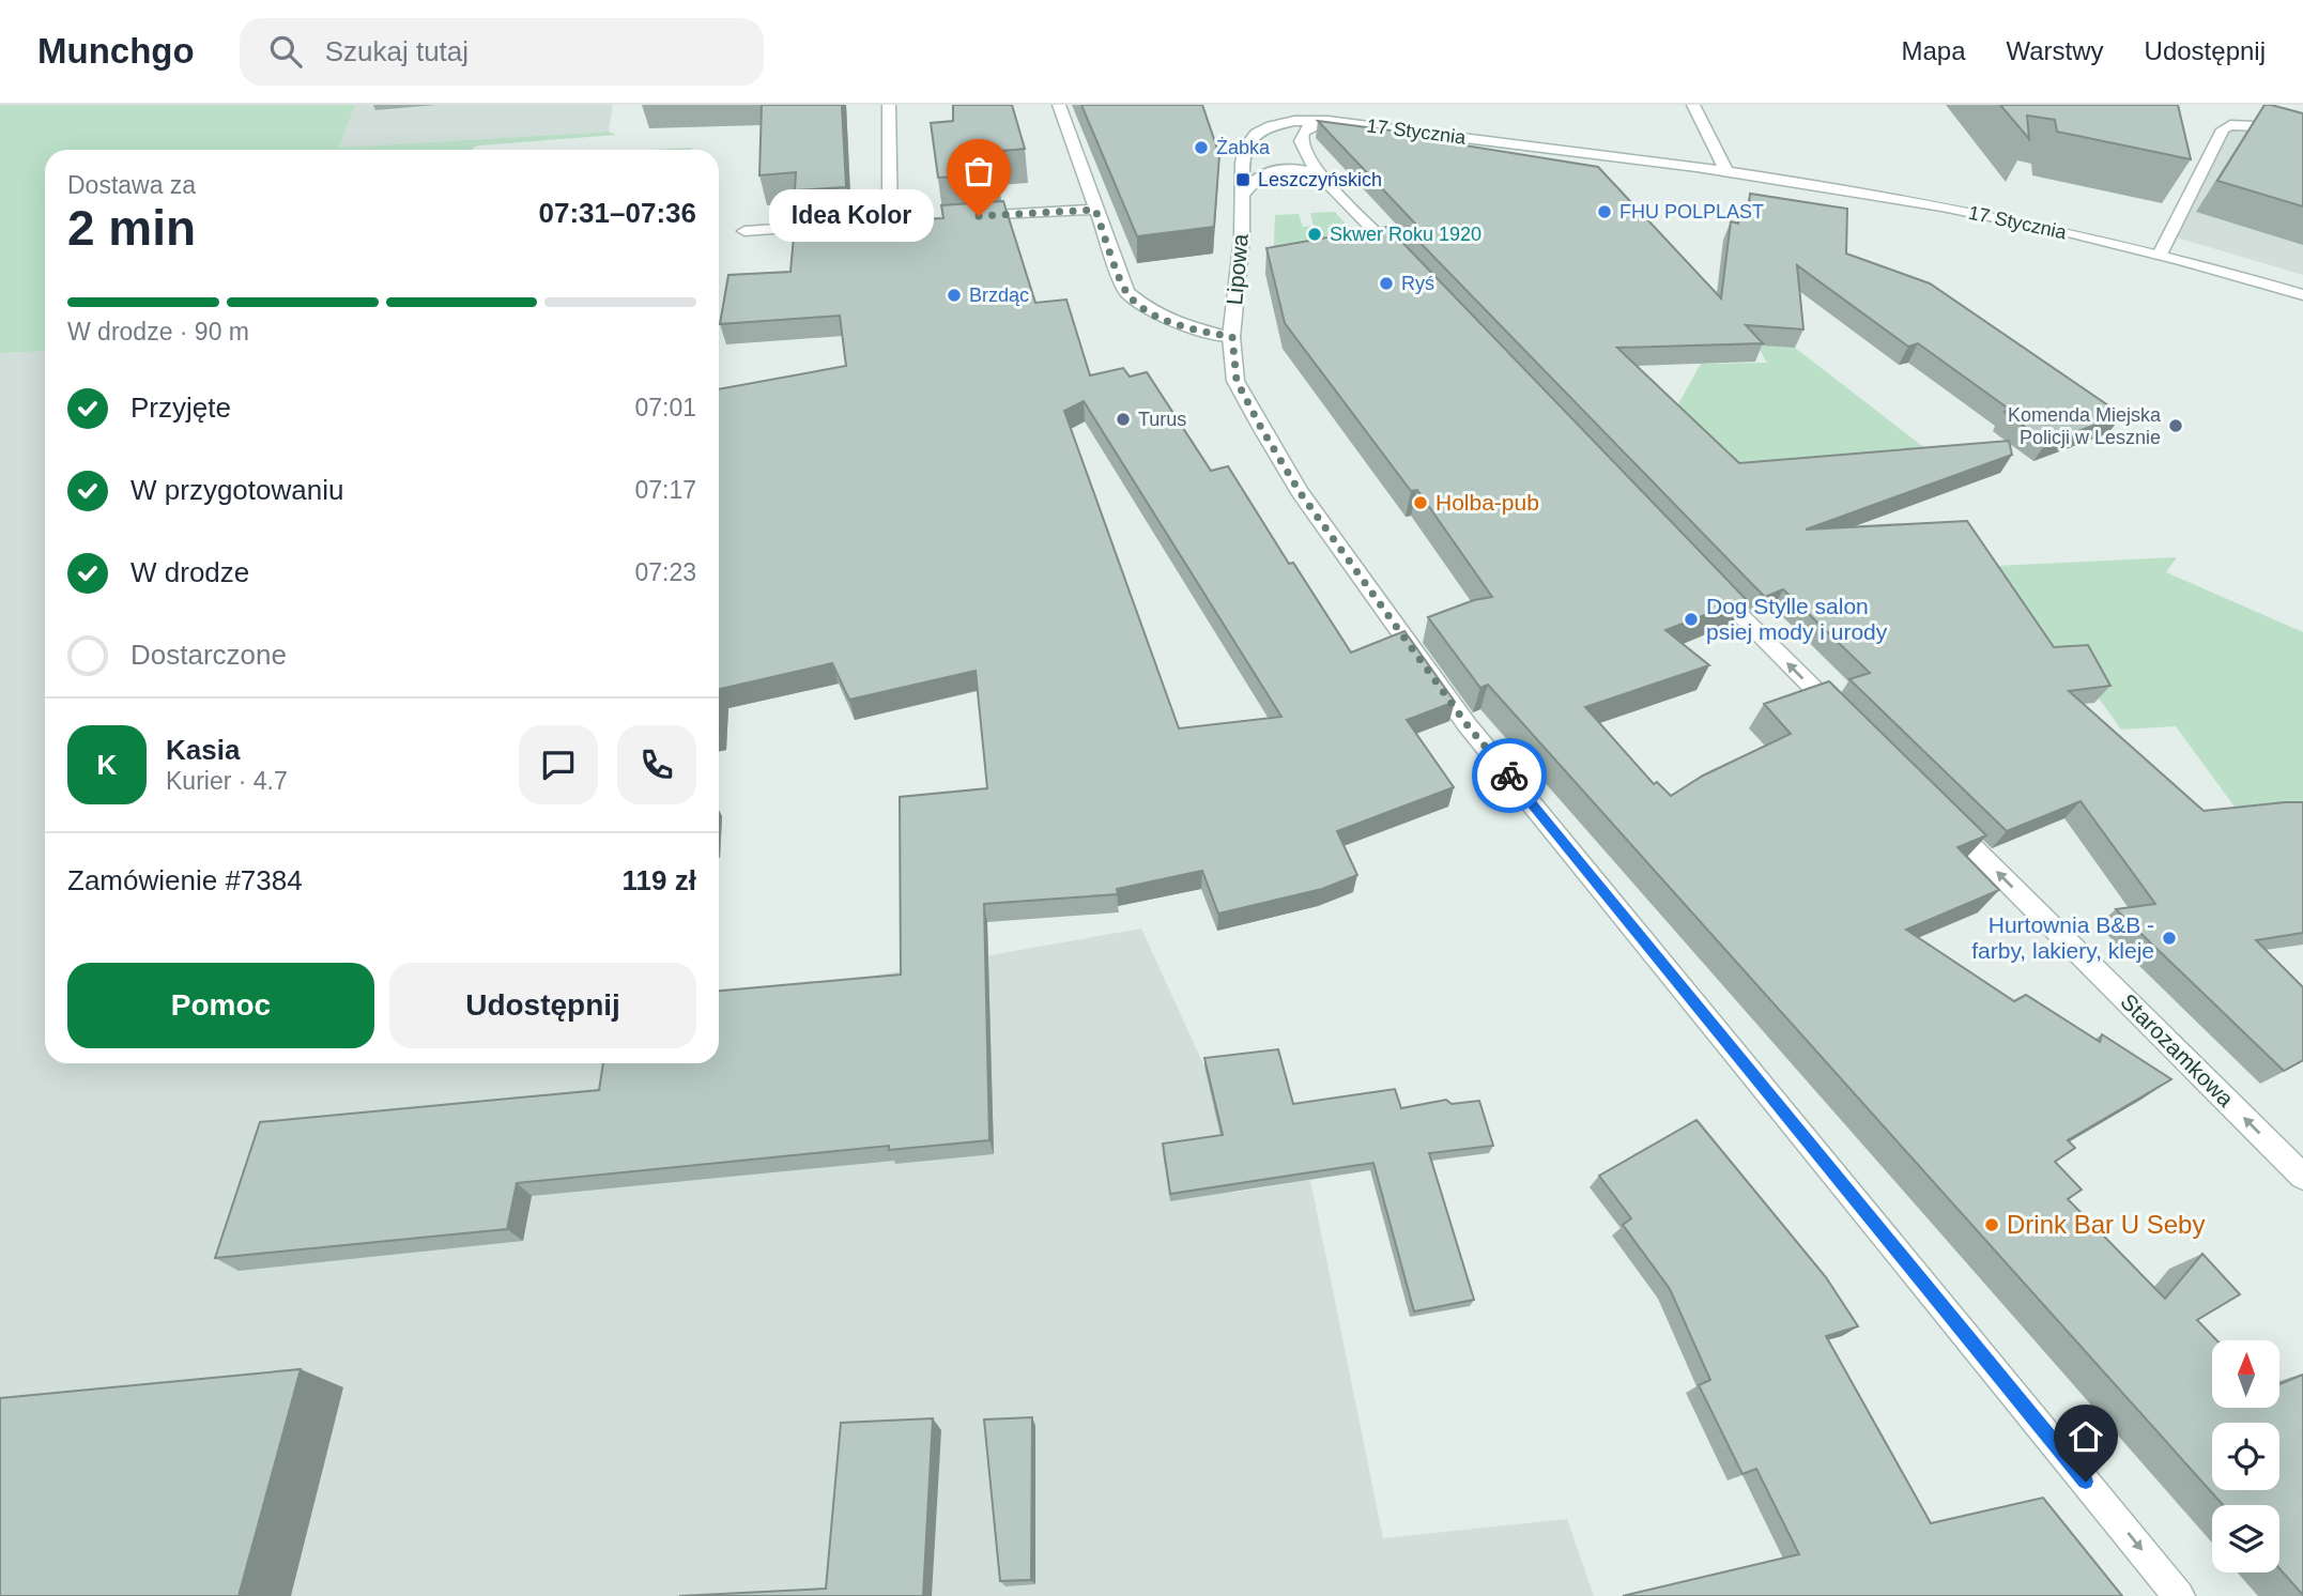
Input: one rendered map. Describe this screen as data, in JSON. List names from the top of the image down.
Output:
{
  "streets": {
    "street": ["17 Stycznia", "Lipowa", "Starozamkowa"]
  },
  "crossings": [
    ["17 Stycznia", "Lipowa"]
  ],
  "one_way": ["Lipowa", "Starozamkowa"],
  "places": {
    "other": [
      "Żabka",
      "FHU POLPLAST",
      "Idea Kolor",
      "Skwer Roku 1920",
      "Ryś",
      "Brzdąc",
      "Turus",
      "Komenda Miejska Policji w Lesznie",
      "Holba-pub",
      "Dog Stylle salon psiej mody i urody",
      "Hurtownia B&B - farby, lakiery, kleje",
      "Drink Bar U Seby"
    ],
    "transit": ["Leszczyńskich"]
  },
  "north": "top",
  "page": {
    "header": "Munchgo",
    "search": "Szukaj tutaj",
    "nav": ["Mapa", "Warstwy", "Udostępnij"],
    "heading": ["2 min", "Dostawa za", "07:31–07:36"],
    "panel": [
      "Kasia",
      "Kurier · 4.7",
      "Zamówienie #7384",
      "119 zł"
    ],
    "bubble": "Idea Kolor",
    "bar": "W drodze · 90 m",
    "list": [
      ["Przyjęte", "07:01"],
      ["W przygotowaniu", "07:17"],
      ["W drodze", "07:23"],
      "Dostarczone"
    ],
    "round": "K",
    "buttons": ["Pomoc", "Udostępnij"]
  }
}
